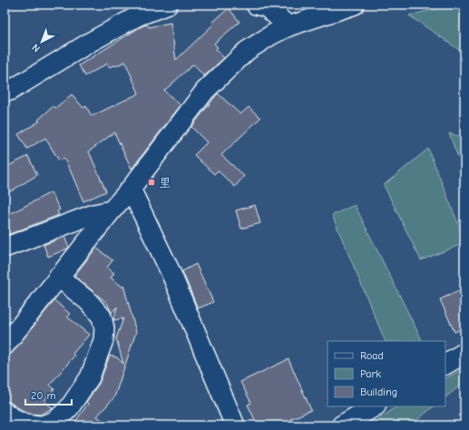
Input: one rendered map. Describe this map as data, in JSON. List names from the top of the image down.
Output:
{
  "places": {
    "transit": ["里"]
  },
  "legend": ["Road", "Park", "Building"],
  "scale_bar": "20 m",
  "north": "bottom left"
}
